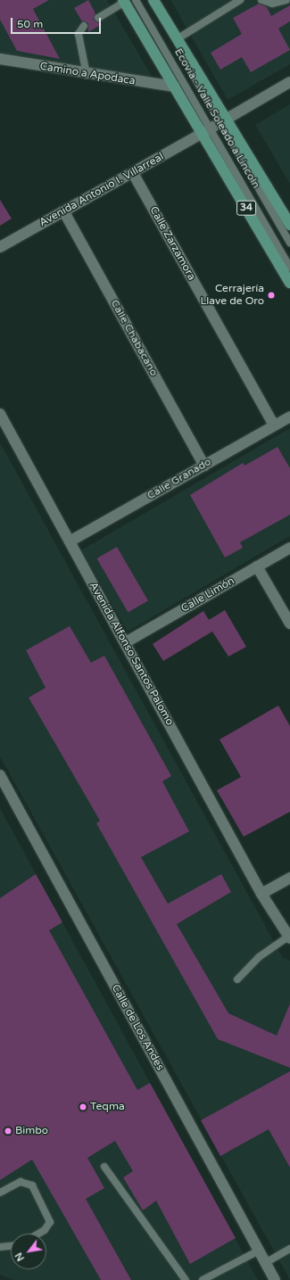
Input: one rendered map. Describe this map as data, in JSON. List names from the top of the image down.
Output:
{
  "streets": {
    "main road": ["34"],
    "street": [
      "Camino a Apodaca",
      "Avenida Antonio I. Villarreal",
      "Calle Zarzamora",
      "Calle Chabacano",
      "Calle Granado",
      "Calle Limón",
      "Avenida Alfonso Santos Palomo",
      "Calle de Los Andes"
    ],
    "lane": ["Ecovía - Valle Soleado a Lincoln"]
  },
  "crossings": [
    ["Camino a Apodaca", "34"],
    ["Ecovía - Valle Soleado a Lincoln", "Avenida Antonio I. Villarreal"],
    ["Ecovía - Valle Soleado a Lincoln", "34"],
    ["Avenida Antonio I. Villarreal", "34"],
    ["Avenida Antonio I. Villarreal", "Calle Zarzamora"],
    ["Avenida Antonio I. Villarreal", "Calle Chabacano"],
    ["Calle Zarzamora", "Calle Granado"],
    ["Calle Chabacano", "Calle Granado"],
    ["Calle Granado", "Avenida Alfonso Santos Palomo"],
    ["Calle Limón", "Avenida Alfonso Santos Palomo"]
  ],
  "places": ["Cerrajería Llave de Oro", "Teqma", "Bimbo"],
  "scale_bar": "50 m",
  "north": "bottom left"
}
